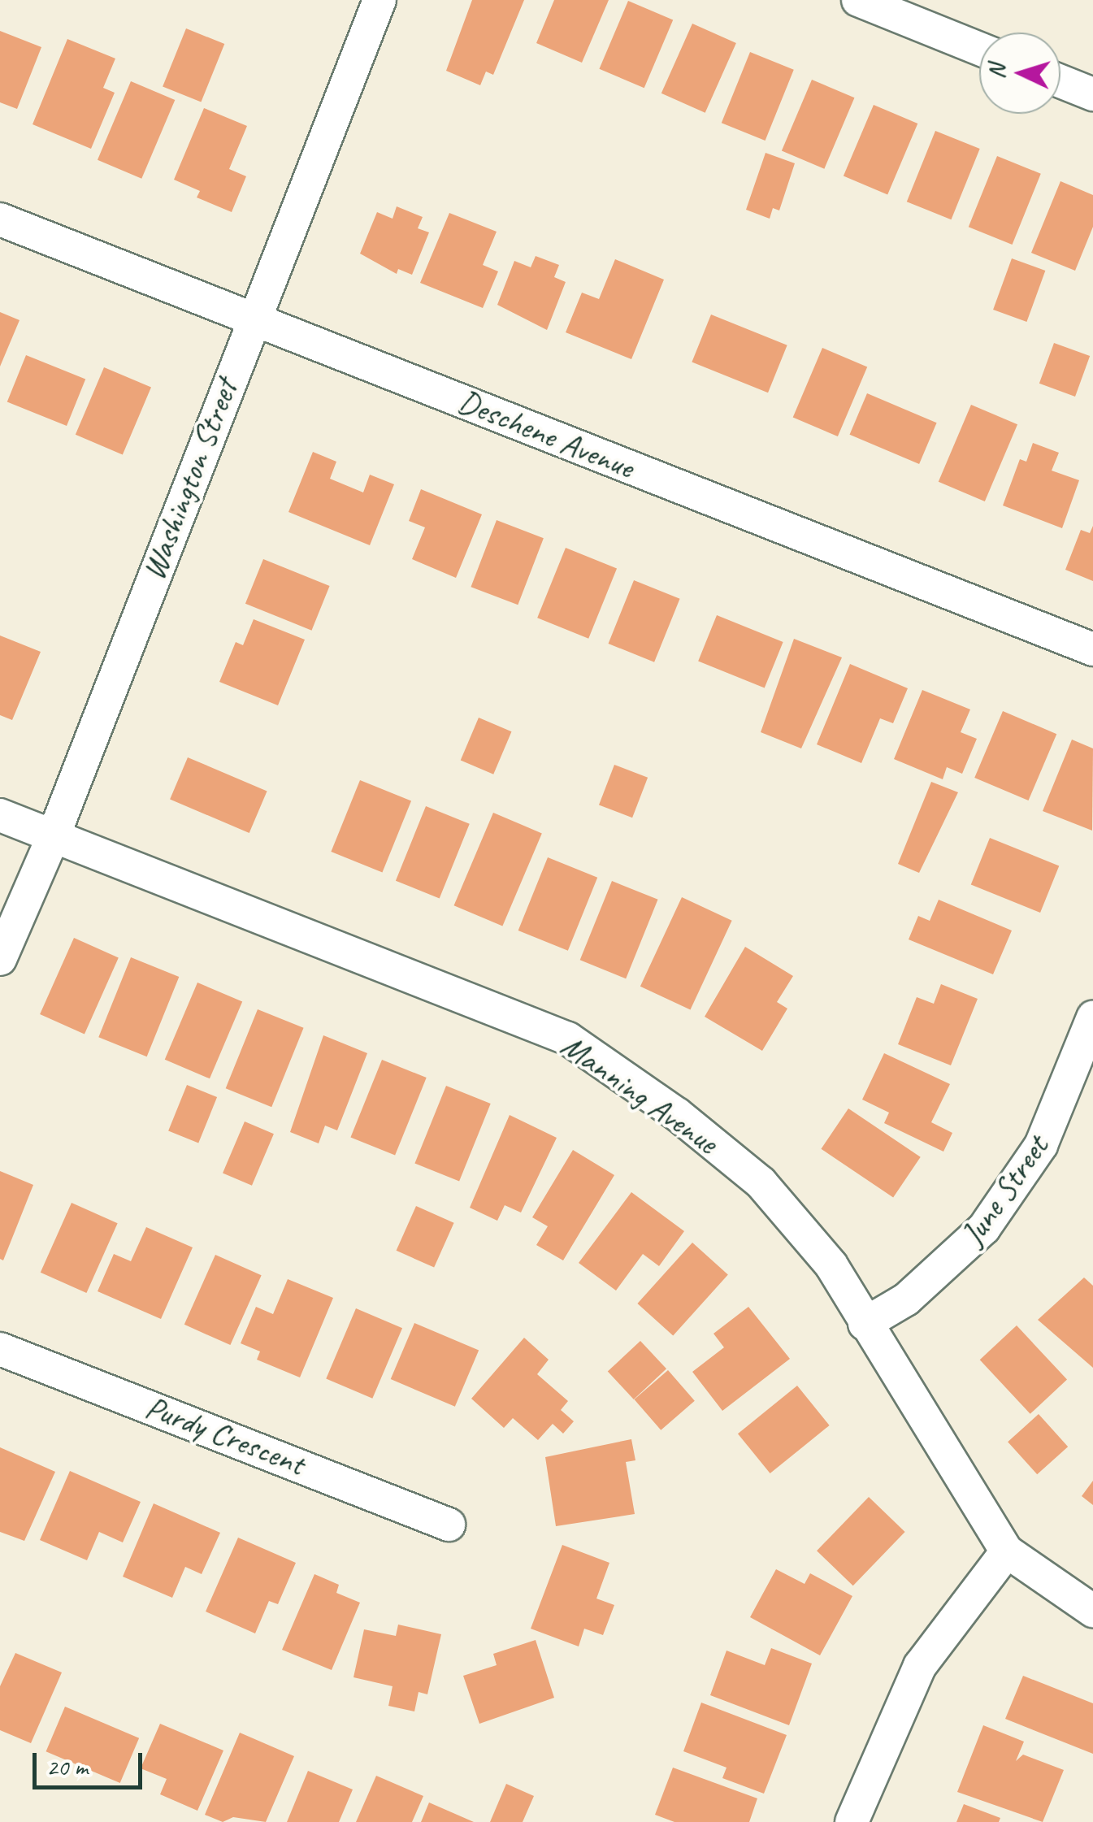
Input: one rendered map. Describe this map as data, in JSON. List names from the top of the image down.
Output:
{
  "streets": {
    "street": [
      "Deschene Avenue",
      "Washington Street",
      "Manning Avenue",
      "June Street",
      "Purdy Crescent"
    ]
  },
  "crossings": [
    ["Deschene Avenue", "Washington Street"],
    ["Washington Street", "Manning Avenue"],
    ["Manning Avenue", "June Street"]
  ],
  "scale_bar": "20 m",
  "north": "left"
}
